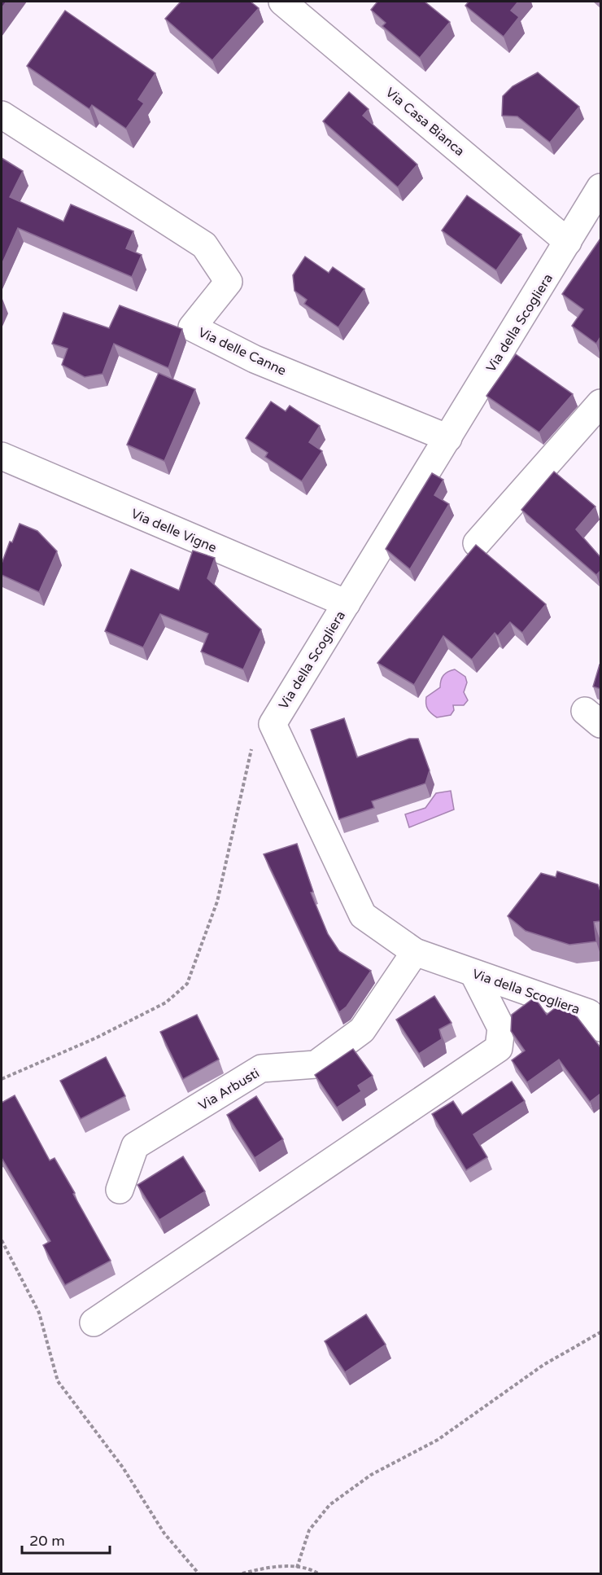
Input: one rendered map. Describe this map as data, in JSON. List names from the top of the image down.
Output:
{
  "streets": {
    "street": [
      "Via Casa Bianca",
      "Via della Scogliera",
      "Via delle Canne",
      "Via delle Vigne",
      "Via Arbusti"
    ]
  },
  "crossings": [
    ["Via Casa Bianca", "Via della Scogliera"],
    ["Via della Scogliera", "Via delle Canne"],
    ["Via della Scogliera", "Via delle Vigne"],
    ["Via della Scogliera", "Via Arbusti"]
  ],
  "scale_bar": "20 m"
}
